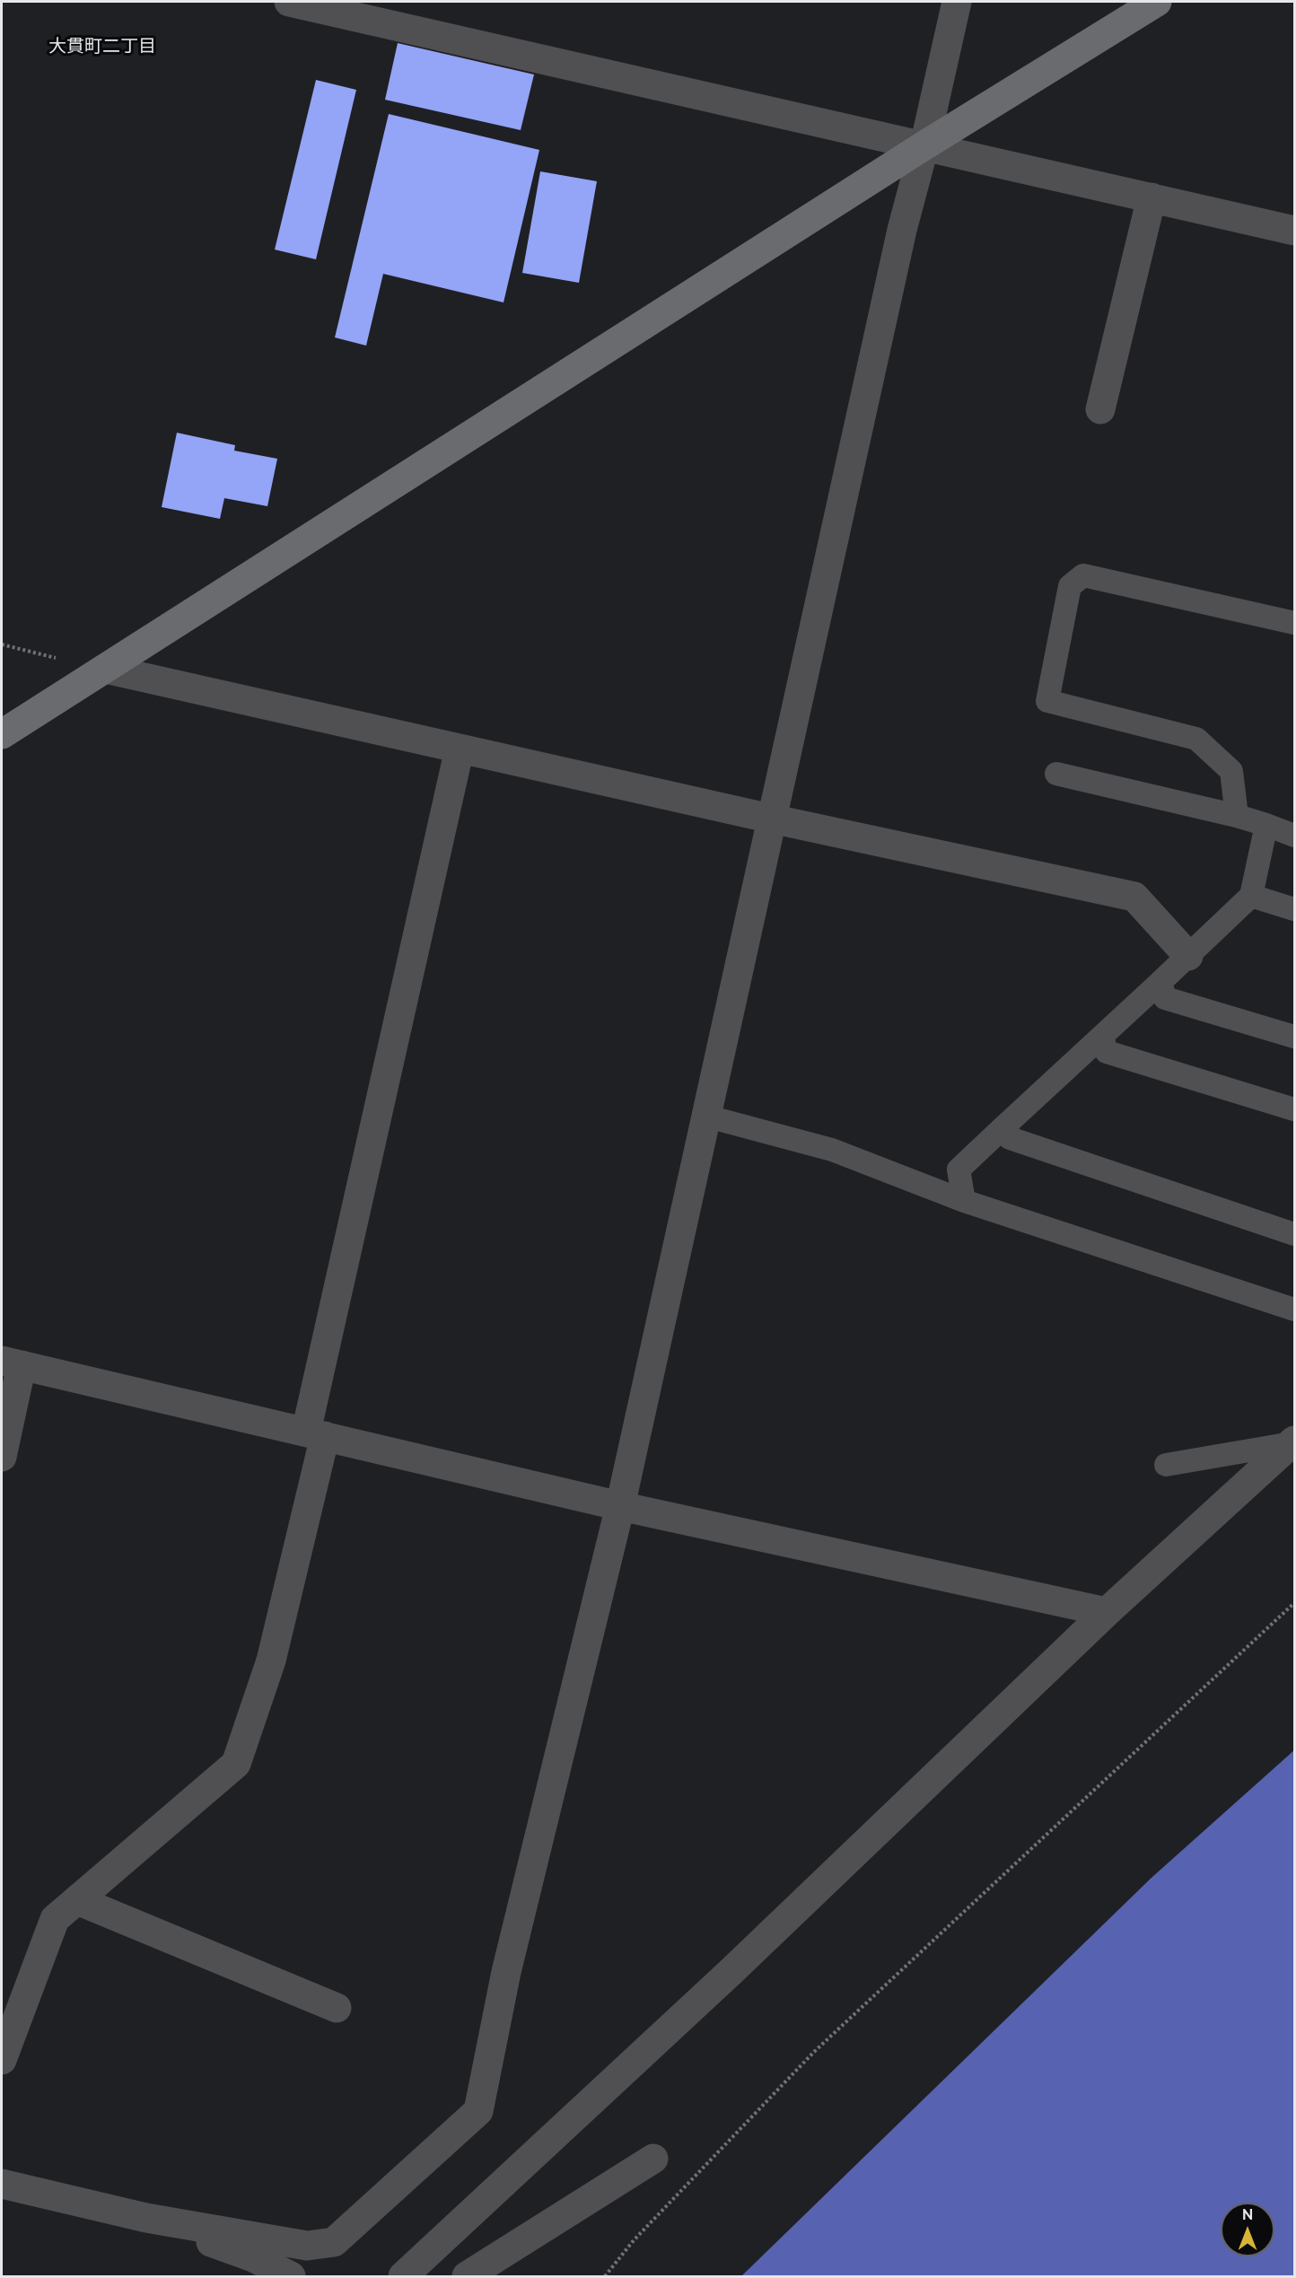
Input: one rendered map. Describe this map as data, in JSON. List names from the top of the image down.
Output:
{
  "districts": ["大貫町二丁目"],
  "north": "top"
}
